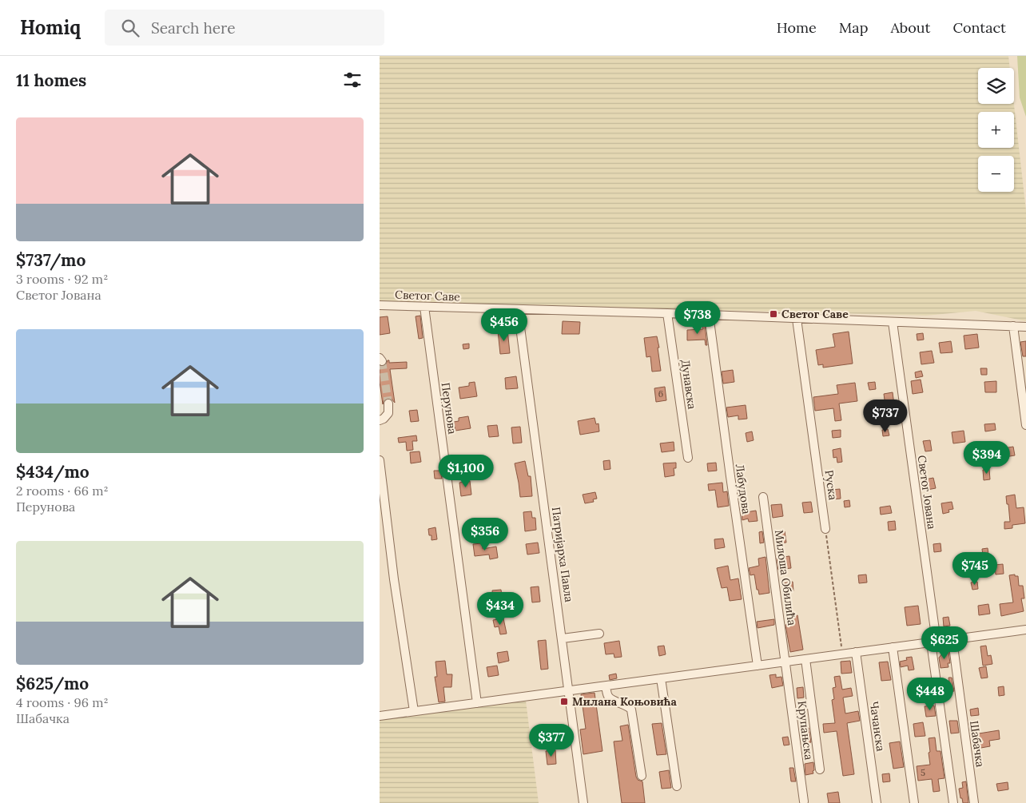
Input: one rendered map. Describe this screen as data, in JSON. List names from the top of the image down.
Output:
{
  "streets": {
    "street": [
      "Светог Саве",
      "Дунавска",
      "Перунова",
      "Руска",
      "Лабудова",
      "Светог Јована",
      "Патријарха Павла",
      "Милоша Обилића",
      "Чачанска",
      "Крупањска",
      "Шабачка"
    ]
  },
  "crossings": [
    ["Светог Саве", "Дунавска"],
    ["Светог Саве", "Перунова"],
    ["Светог Саве", "Руска"],
    ["Светог Саве", "Лабудова"],
    ["Светог Саве", "Светог Јована"],
    ["Светог Саве", "Патријарха Павла"],
    ["Милоша Обилића", "Крупањска"]
  ],
  "places": {
    "transit": ["Светог Саве", "Милана Коњовића"]
  },
  "house_numbers": ["6", "5"],
  "page": {
    "header": "Homiq",
    "search": "Search here",
    "nav": [
      "Home",
      "Map",
      "About",
      "Contact"
    ],
    "heading": "11 homes",
    "map_buttons": ["+", "−"],
    "list": [
      {
        "name": "$737/mo",
        "note": "3 rooms · 92 m² · Светог Јована"
      },
      {
        "name": "$434/mo",
        "note": "2 rooms · 66 m² · Перунова"
      },
      {
        "name": "$625/mo",
        "note": "4 rooms · 96 m² · Шабачка"
      }
    ],
    "price": [
      "$738",
      "$456",
      "$737",
      "$394",
      "$1,100",
      "$356",
      "$745",
      "$434",
      "$625",
      "$448",
      "$377"
    ]
  }
}
